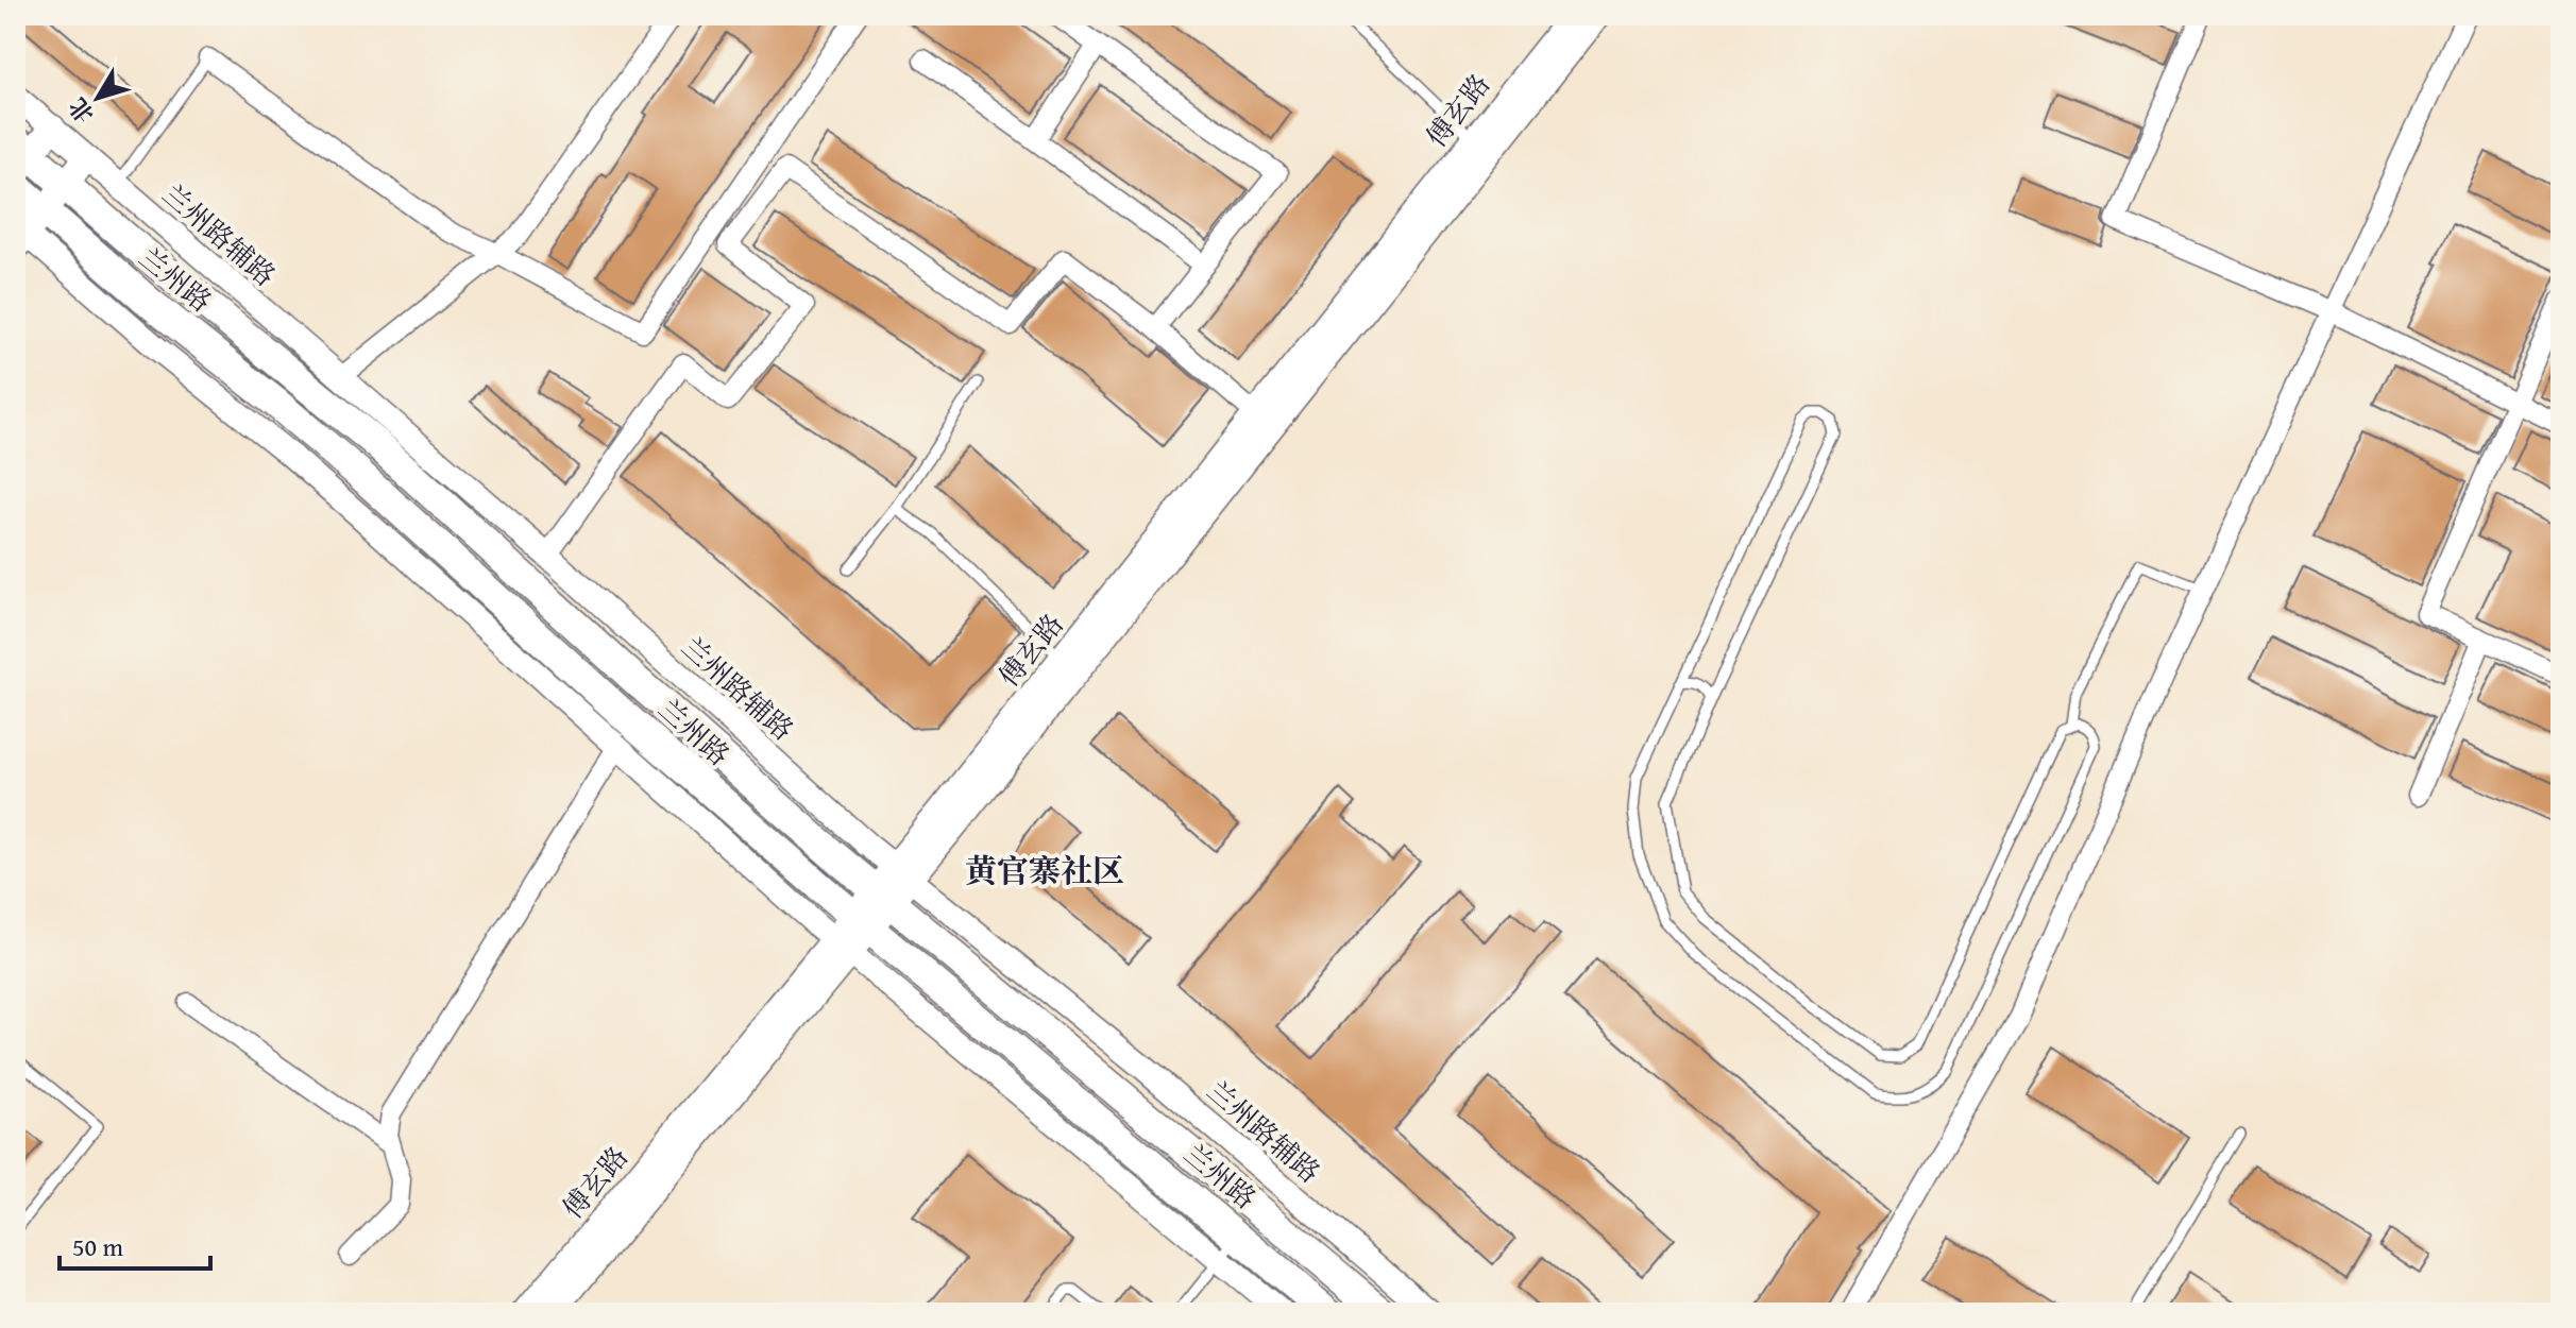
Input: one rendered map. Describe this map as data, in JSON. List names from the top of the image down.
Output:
{
  "streets": {
    "main road": ["兰州路"],
    "street": ["傅玄路", "兰州路辅路"]
  },
  "crossings": [
    ["傅玄路", "兰州路辅路"],
    ["傅玄路", "兰州路"]
  ],
  "districts": ["黄官寨社区"],
  "scale_bar": "50 m",
  "north": "bottom left"
}
